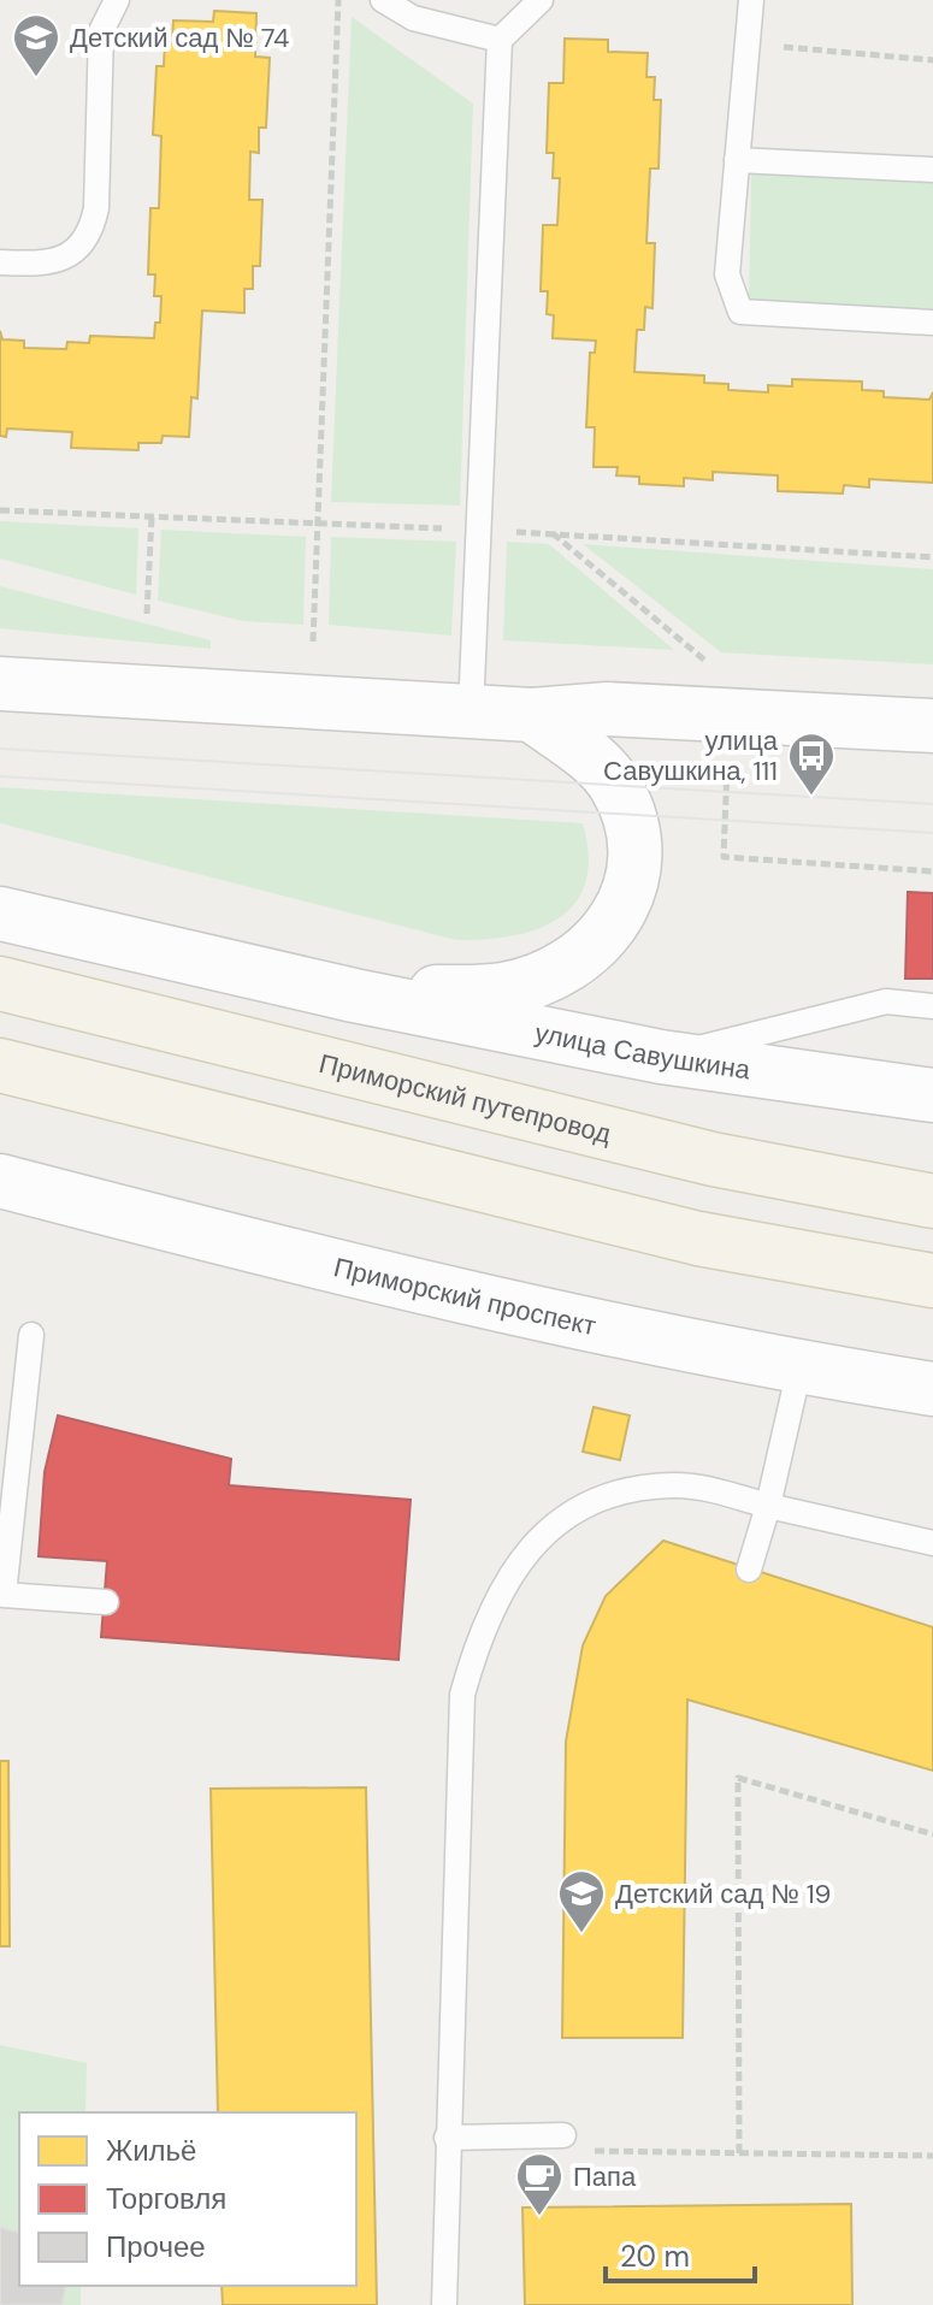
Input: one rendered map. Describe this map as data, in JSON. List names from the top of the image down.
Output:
{
  "streets": {
    "main road": ["улица Савушкина", "Приморский путепровод", "Приморский проспект"]
  },
  "places": {
    "school or university": ["Детский сад № 74", "Детский сад № 19"],
    "bus stop": ["улица Савушкина, 111"],
    "cafe": ["Папа"]
  },
  "legend": ["Жильё", "Торговля", "Прочее"],
  "scale_bar": "20 m"
}
